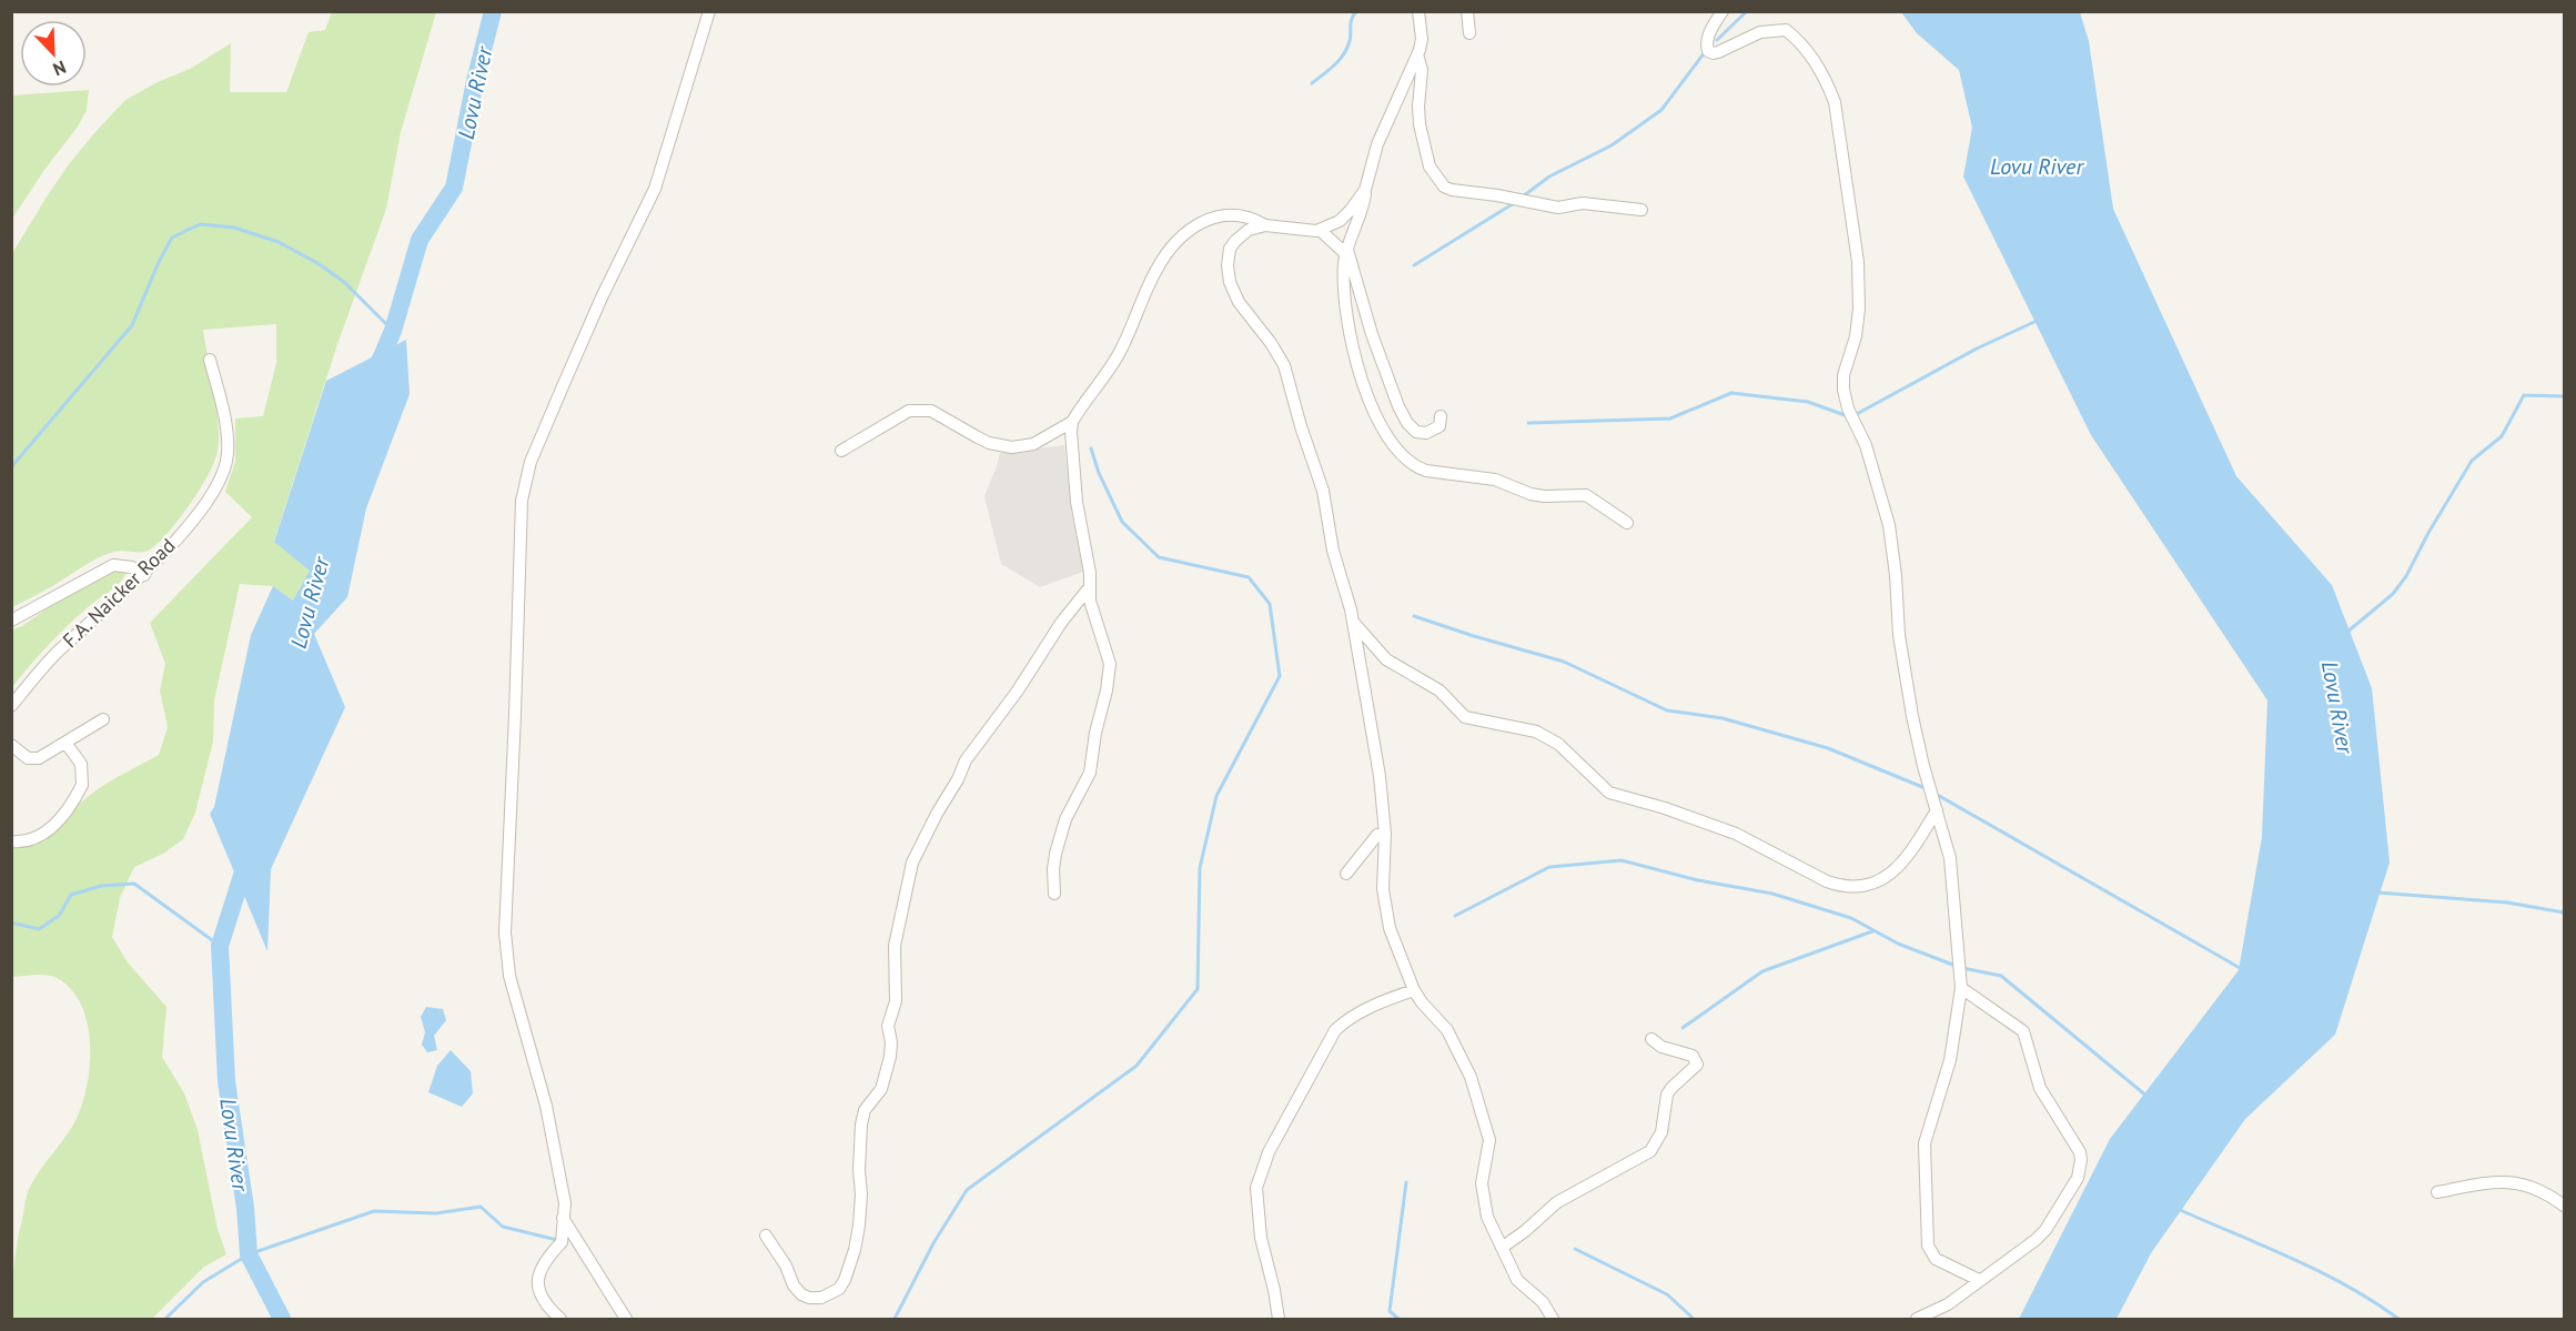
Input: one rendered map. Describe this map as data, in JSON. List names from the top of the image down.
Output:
{
  "streets": {
    "street": ["F.A. Naicker Road"]
  },
  "water": ["Lovu River"],
  "north": "bottom right"
}
